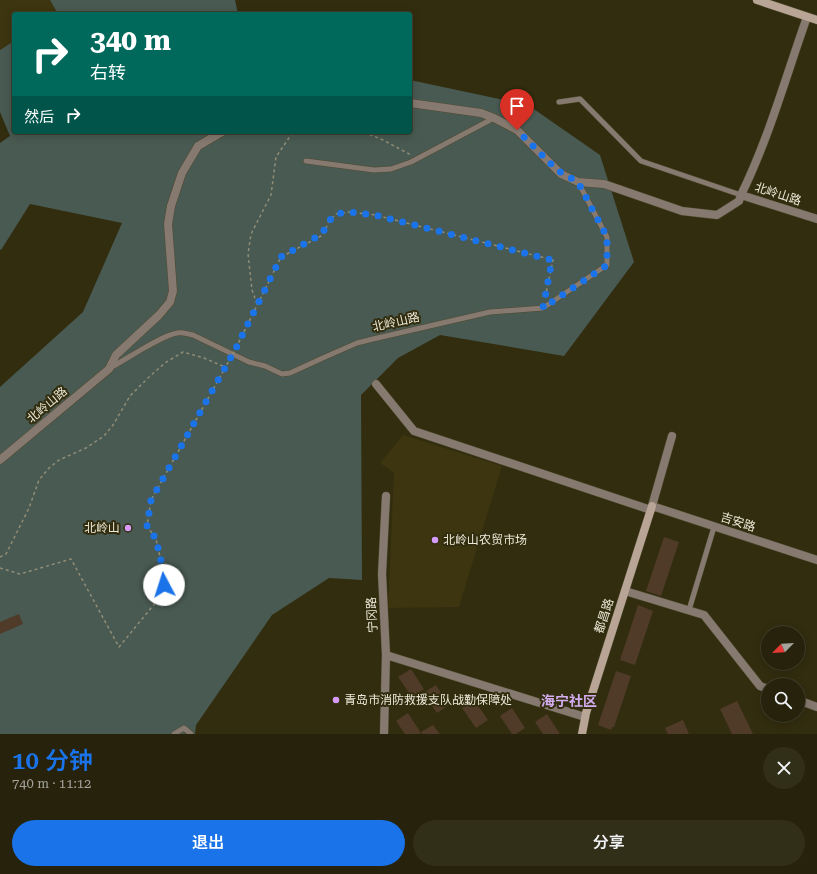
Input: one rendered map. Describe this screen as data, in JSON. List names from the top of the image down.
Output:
{
  "streets": {
    "street": [
      "北岭山路",
      "吉安路",
      "宁冈路",
      "都昌路"
    ]
  },
  "crossings": [
    ["吉安路", "都昌路"]
  ],
  "districts": ["海宁社区"],
  "places": ["北岭山", "北岭山农贸市场", "青岛市消防救援支队战勤保障处"],
  "north": "bottom left",
  "page": {
    "turn": ["340 m", "右转"],
    "then": "然后",
    "heading": ["10 分钟", "740 m · 11:12"],
    "buttons": ["退出", "分享"]
  }
}
